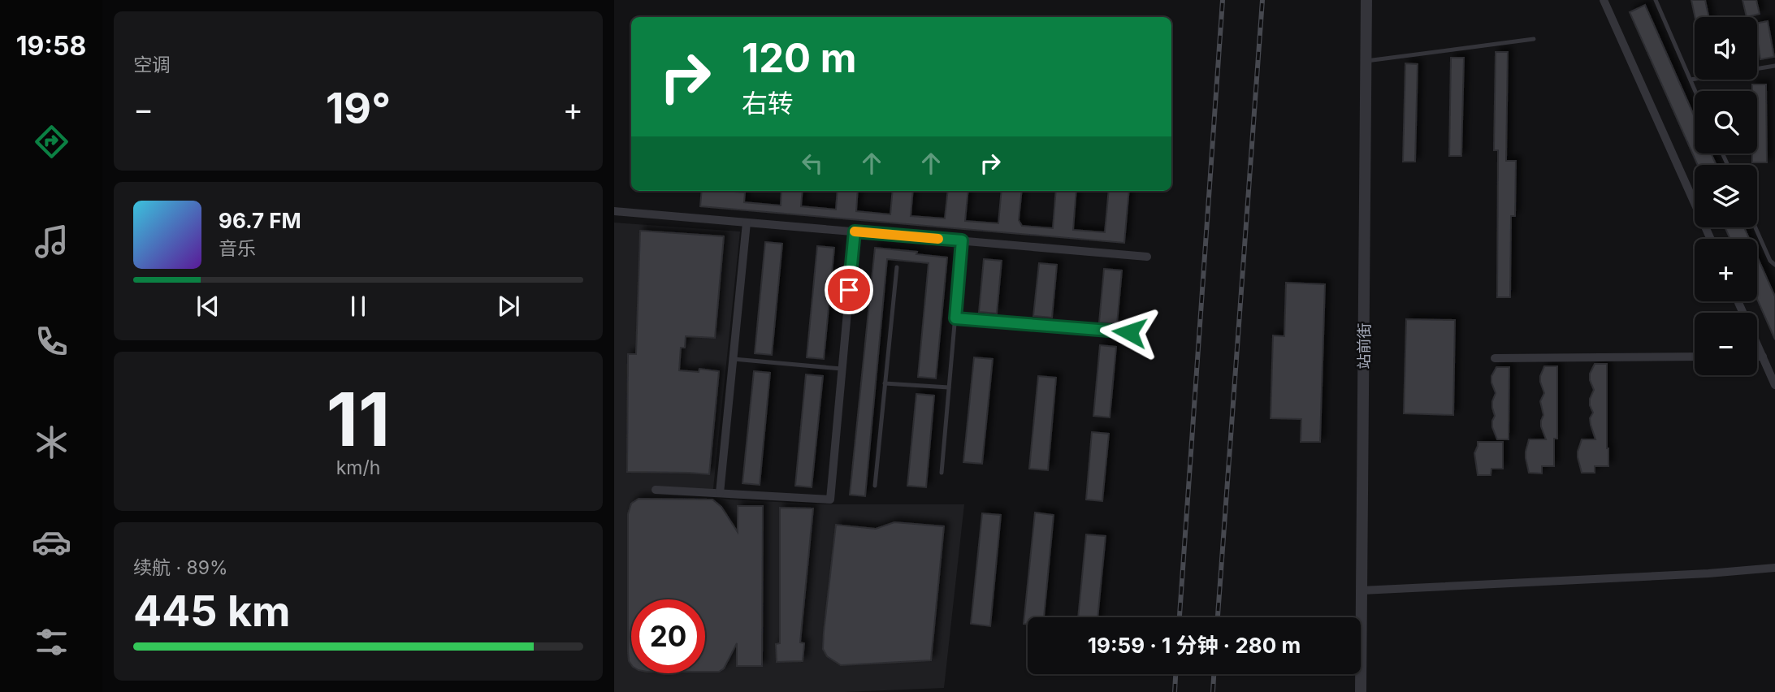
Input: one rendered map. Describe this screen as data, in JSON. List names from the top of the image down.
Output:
{
  "streets": {
    "street": ["站前街"]
  },
  "page": {
    "tabs": "19:58",
    "tile": [
      "空调",
      ["11", "km/h"],
      ["续航 · 89%", "445 km"]
    ],
    "map_buttons": ["+", "−"],
    "turn": ["120 m", "右转"],
    "heat": ["−", "19°", "+"],
    "song": ["96.7 FM", "音乐"],
    "limit": "20",
    "trip": "19:59 · 1 分钟 · 280 m"
  }
}
